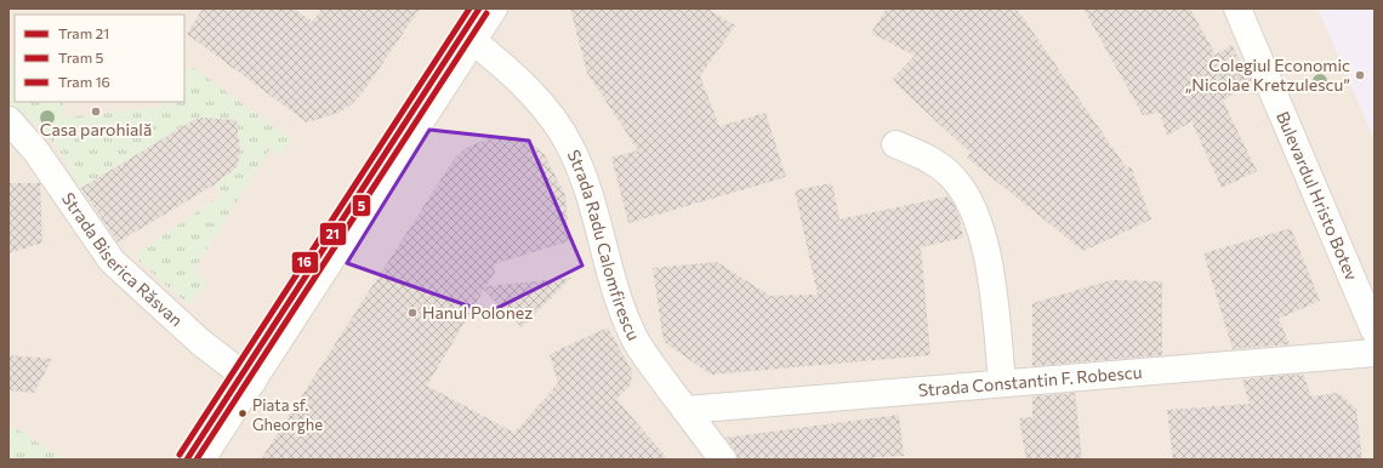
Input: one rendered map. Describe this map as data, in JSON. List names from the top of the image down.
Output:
{
  "streets": {
    "street": [
      "Bulevardul Hristo Botev",
      "Strada Radu Calomfirescu",
      "Strada Biserica Răsvan",
      "Strada Constantin F. Robescu"
    ]
  },
  "crossings": [
    ["Strada Radu Calomfirescu", "Strada Constantin F. Robescu"]
  ],
  "places": [
    "Colegiul Economic „Nicolae Kretzulescu”",
    "Casa parohială",
    "Hanul Polonez",
    "Piata sf. Gheorghe"
  ],
  "lines": ["tram line 21", "tram line 16", "tram line 5"],
  "legend": ["Tram 21", "Tram 5", "Tram 16"]
}
